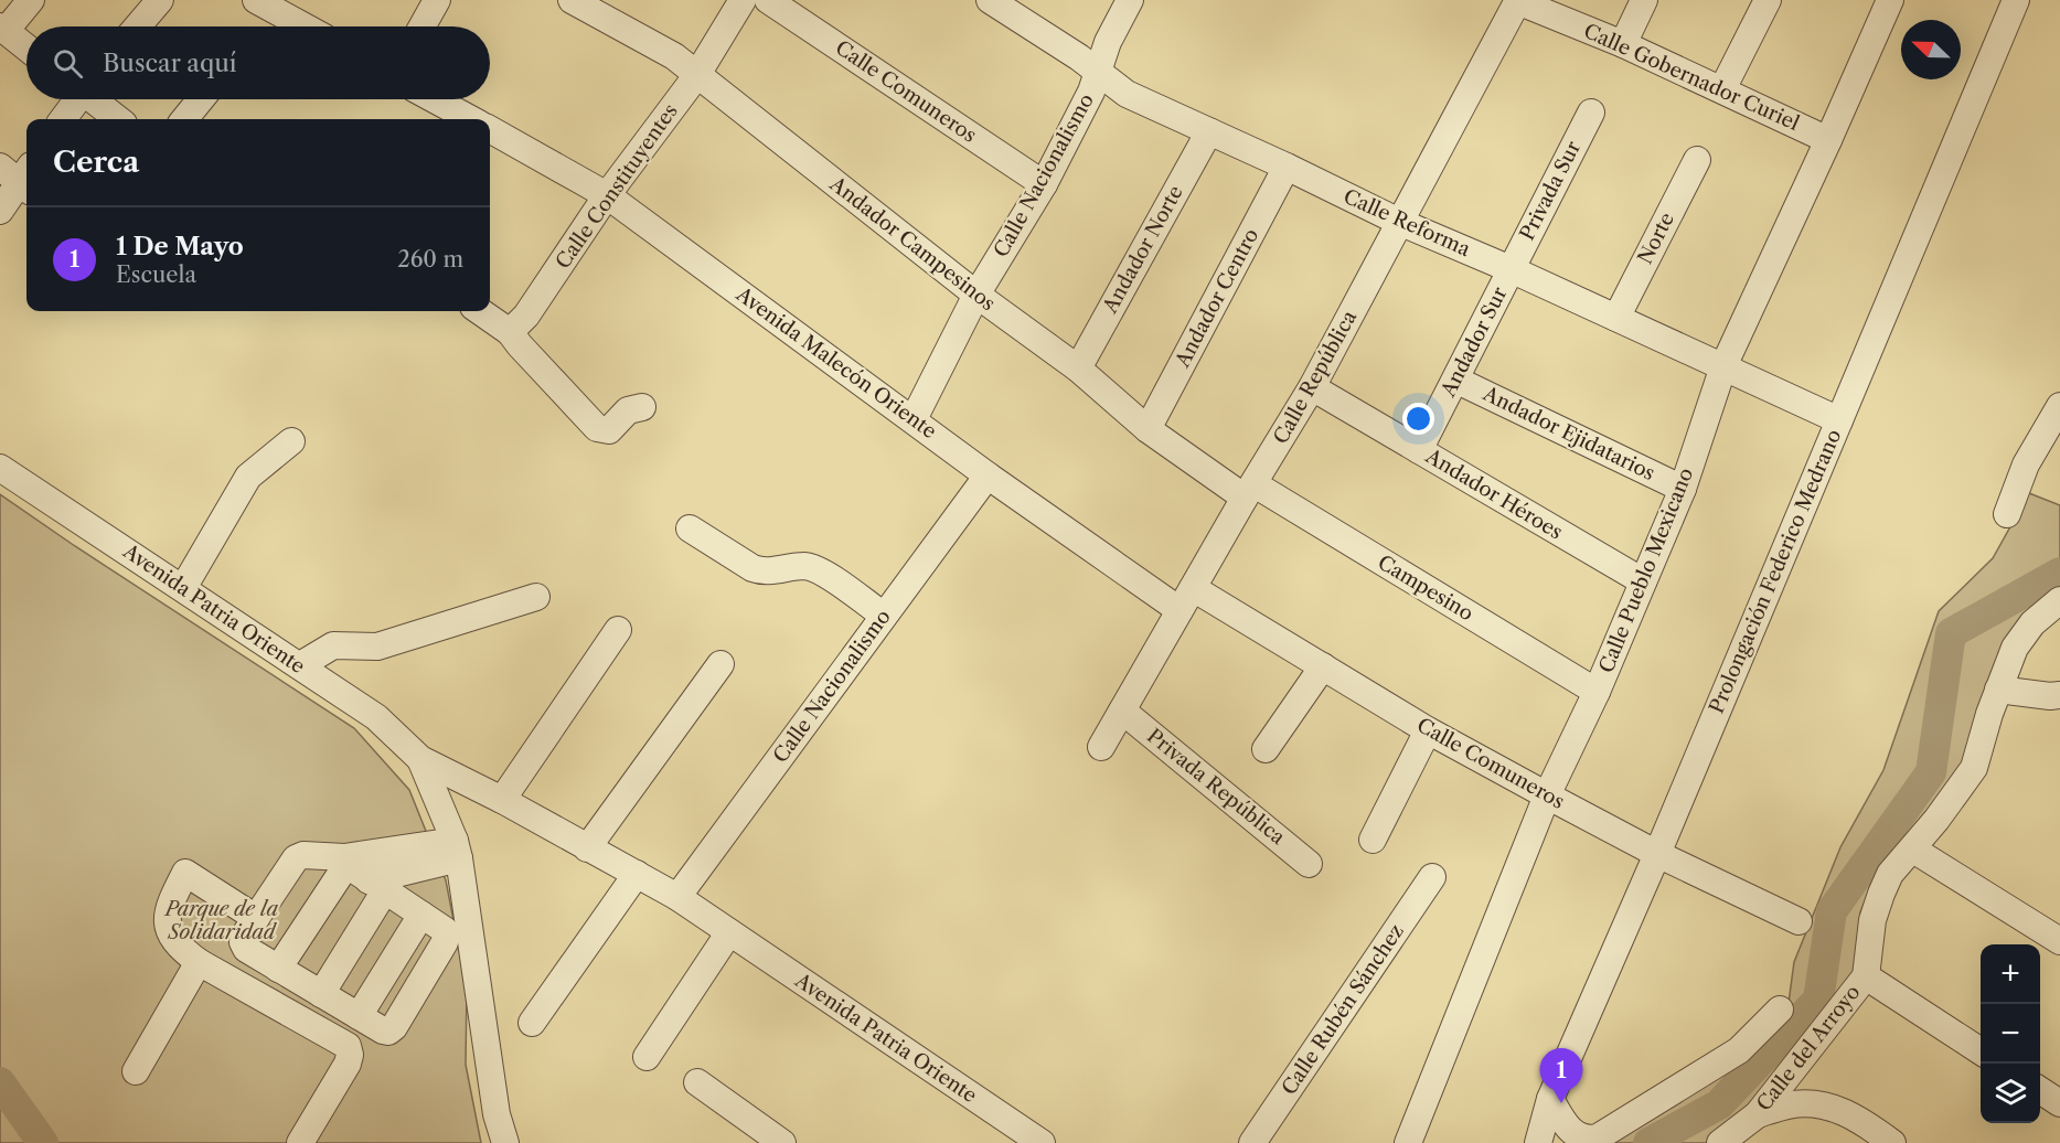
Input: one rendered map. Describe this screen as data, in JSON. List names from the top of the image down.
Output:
{
  "streets": {
    "street": [
      "Calle Gobernador Curiel",
      "Calle Comuneros",
      "Calle Nacionalismo",
      "Calle Constituyentes",
      "Privada Sur",
      "Calle Reforma",
      "Norte",
      "Andador Campesinos",
      "Andador Norte",
      "Andador Centro",
      "Andador Sur",
      "Avenida Malecón Oriente",
      "Calle República",
      "Andador Ejidatarios",
      "Andador Héroes",
      "Calle Pueblo Mexicano",
      "Prolongación Federico Medrano",
      "Campesino",
      "Avenida Patria Oriente",
      "Privada República",
      "Calle Rubén Sánchez",
      "Calle del Arroyo"
    ]
  },
  "crossings": [
    ["Calle Gobernador Curiel", "Calle República"],
    ["Calle Gobernador Curiel", "Calle Pueblo Mexicano"],
    ["Calle Comuneros", "Calle Nacionalismo"],
    ["Calle Comuneros", "Avenida Malecón Oriente"],
    ["Calle Comuneros", "Calle República"],
    ["Calle Comuneros", "Calle Pueblo Mexicano"],
    ["Calle Comuneros", "Prolongación Federico Medrano"],
    ["Calle Nacionalismo", "Calle Reforma"],
    ["Calle Nacionalismo", "Andador Campesinos"],
    ["Calle Nacionalismo", "Avenida Malecón Oriente"],
    ["Calle Nacionalismo", "Avenida Patria Oriente"],
    ["Calle Constituyentes", "Andador Campesinos"],
    ["Calle Constituyentes", "Avenida Malecón Oriente"],
    ["Privada Sur", "Calle Reforma"],
    ["Privada Sur", "Andador Sur"],
    ["Calle Reforma", "Norte"],
    ["Calle Reforma", "Andador Norte"],
    ["Calle Reforma", "Andador Centro"],
    ["Calle Reforma", "Andador Sur"],
    ["Calle Reforma", "Calle República"],
    ["Calle Reforma", "Calle Pueblo Mexicano"],
    ["Calle Reforma", "Prolongación Federico Medrano"],
    ["Andador Campesinos", "Andador Norte"],
    ["Andador Campesinos", "Andador Centro"],
    ["Andador Campesinos", "Calle República"],
    ["Andador Campesinos", "Campesino"],
    ["Andador Sur", "Andador Ejidatarios"],
    ["Andador Sur", "Andador Héroes"],
    ["Avenida Malecón Oriente", "Calle República"],
    ["Calle República", "Andador Héroes"],
    ["Calle República", "Campesino"],
    ["Calle República", "Privada República"],
    ["Andador Ejidatarios", "Calle Pueblo Mexicano"],
    ["Andador Héroes", "Calle Pueblo Mexicano"],
    ["Calle Pueblo Mexicano", "Campesino"]
  ],
  "parks": ["Parque de la Solidaridad"],
  "north": "top left",
  "page": {
    "search": "Buscar aquí",
    "heading": "Cerca",
    "list": [
      {
        "mark": "1",
        "name": "1 De Mayo",
        "note": "Escuela",
        "value": "260 m"
      }
    ],
    "map_buttons": ["+", "−"],
    "pins": "1"
  }
}
